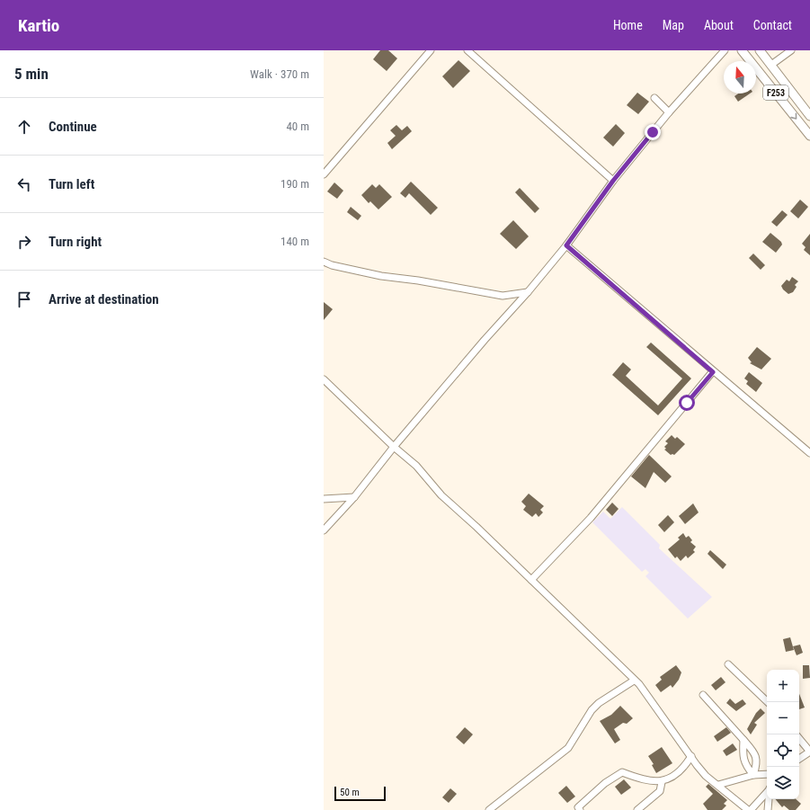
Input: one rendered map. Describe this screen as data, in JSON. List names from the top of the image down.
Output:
{
  "streets": {
    "main road": ["F253"]
  },
  "scale_bar": "50 m",
  "north": "top",
  "page": {
    "header": "Kartio",
    "nav": [
      "Home",
      "Map",
      "About",
      "Contact"
    ],
    "heading": ["5 min", "Walk · 370 m"],
    "list": [
      ["Continue", "40 m"],
      ["Turn left", "190 m"],
      ["Turn right", "140 m"],
      "Arrive at destination"
    ],
    "map_buttons": ["+", "−"],
    "scale": "50 m"
  }
}
